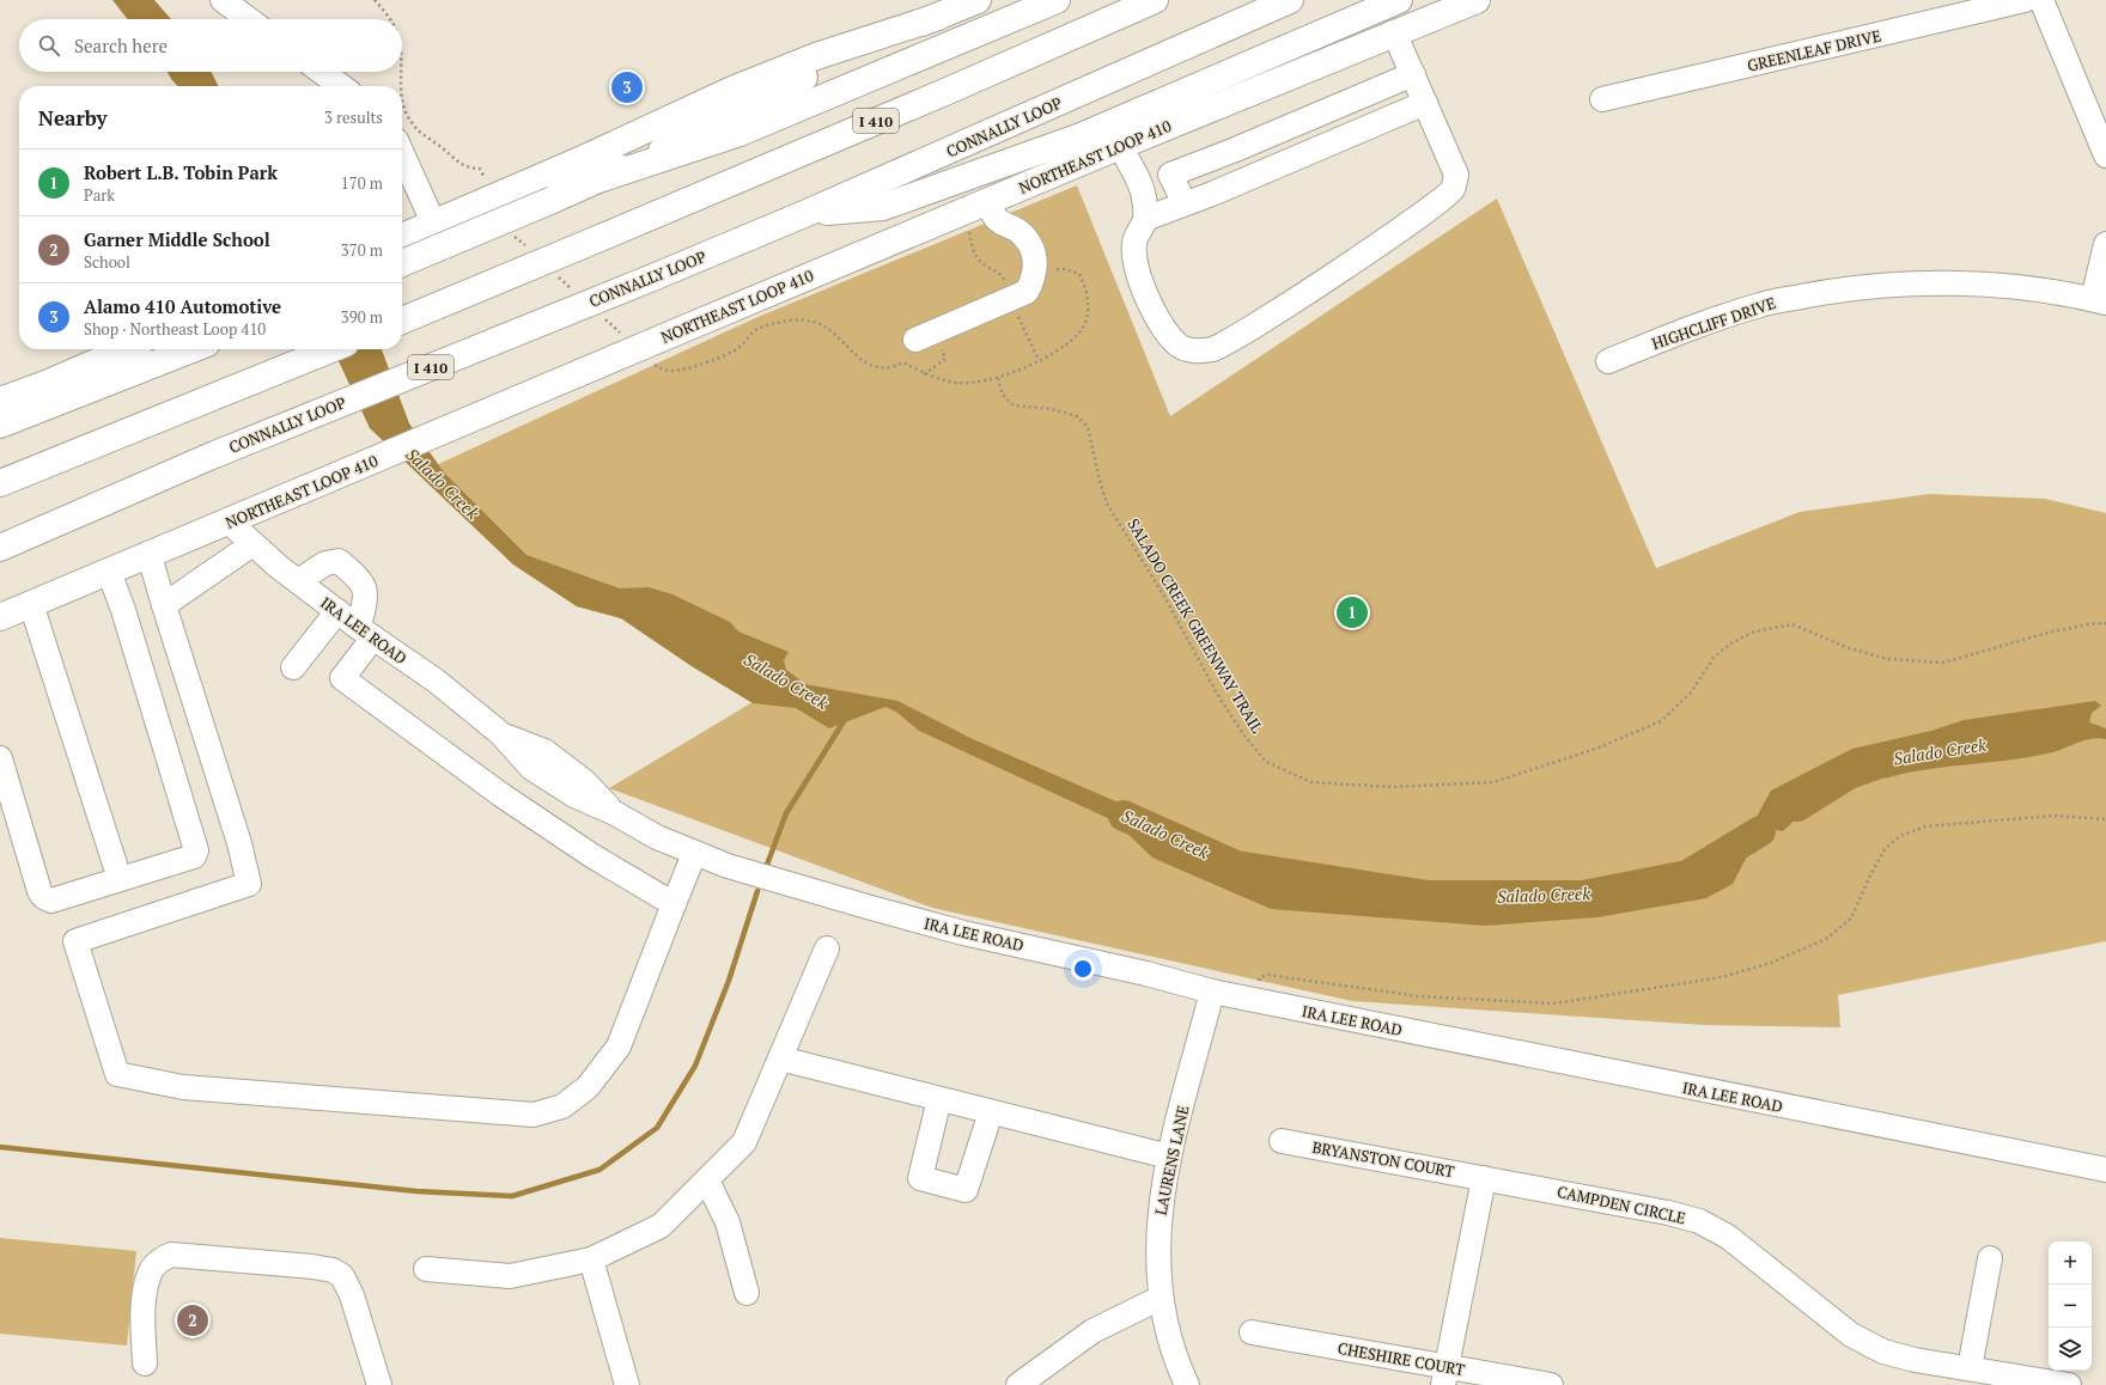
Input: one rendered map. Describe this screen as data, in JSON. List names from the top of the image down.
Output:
{
  "streets": {
    "main road": ["I 410", "CONNALLY LOOP", "NORTHEAST LOOP 410"],
    "street": [
      "GREENLEAF DRIVE",
      "HIGHCLIFF DRIVE",
      "IRA LEE ROAD",
      "BRYANSTON COURT",
      "LAURENS LANE",
      "CAMPDEN CIRCLE",
      "CHESHIRE COURT"
    ],
    "path": ["SALADO CREEK GREENWAY TRAIL"]
  },
  "crossings": [
    ["NORTHEAST LOOP 410", "IRA LEE ROAD"],
    ["IRA LEE ROAD", "LAURENS LANE"],
    ["BRYANSTON COURT", "CAMPDEN CIRCLE"]
  ],
  "water": ["Salado Creek"],
  "page": {
    "search": "Search here",
    "pins": ["3", "1", "2"],
    "heading": ["Nearby", "3 results"],
    "list": [
      {
        "mark": "1",
        "name": "Robert L.B. Tobin Park",
        "note": "Park",
        "value": "170 m"
      },
      {
        "mark": "2",
        "name": "Garner Middle School",
        "note": "School",
        "value": "370 m"
      },
      {
        "mark": "3",
        "name": "Alamo 410 Automotive",
        "note": "Shop · Northeast Loop 410",
        "value": "390 m"
      }
    ],
    "map_buttons": ["+", "−"]
  }
}
